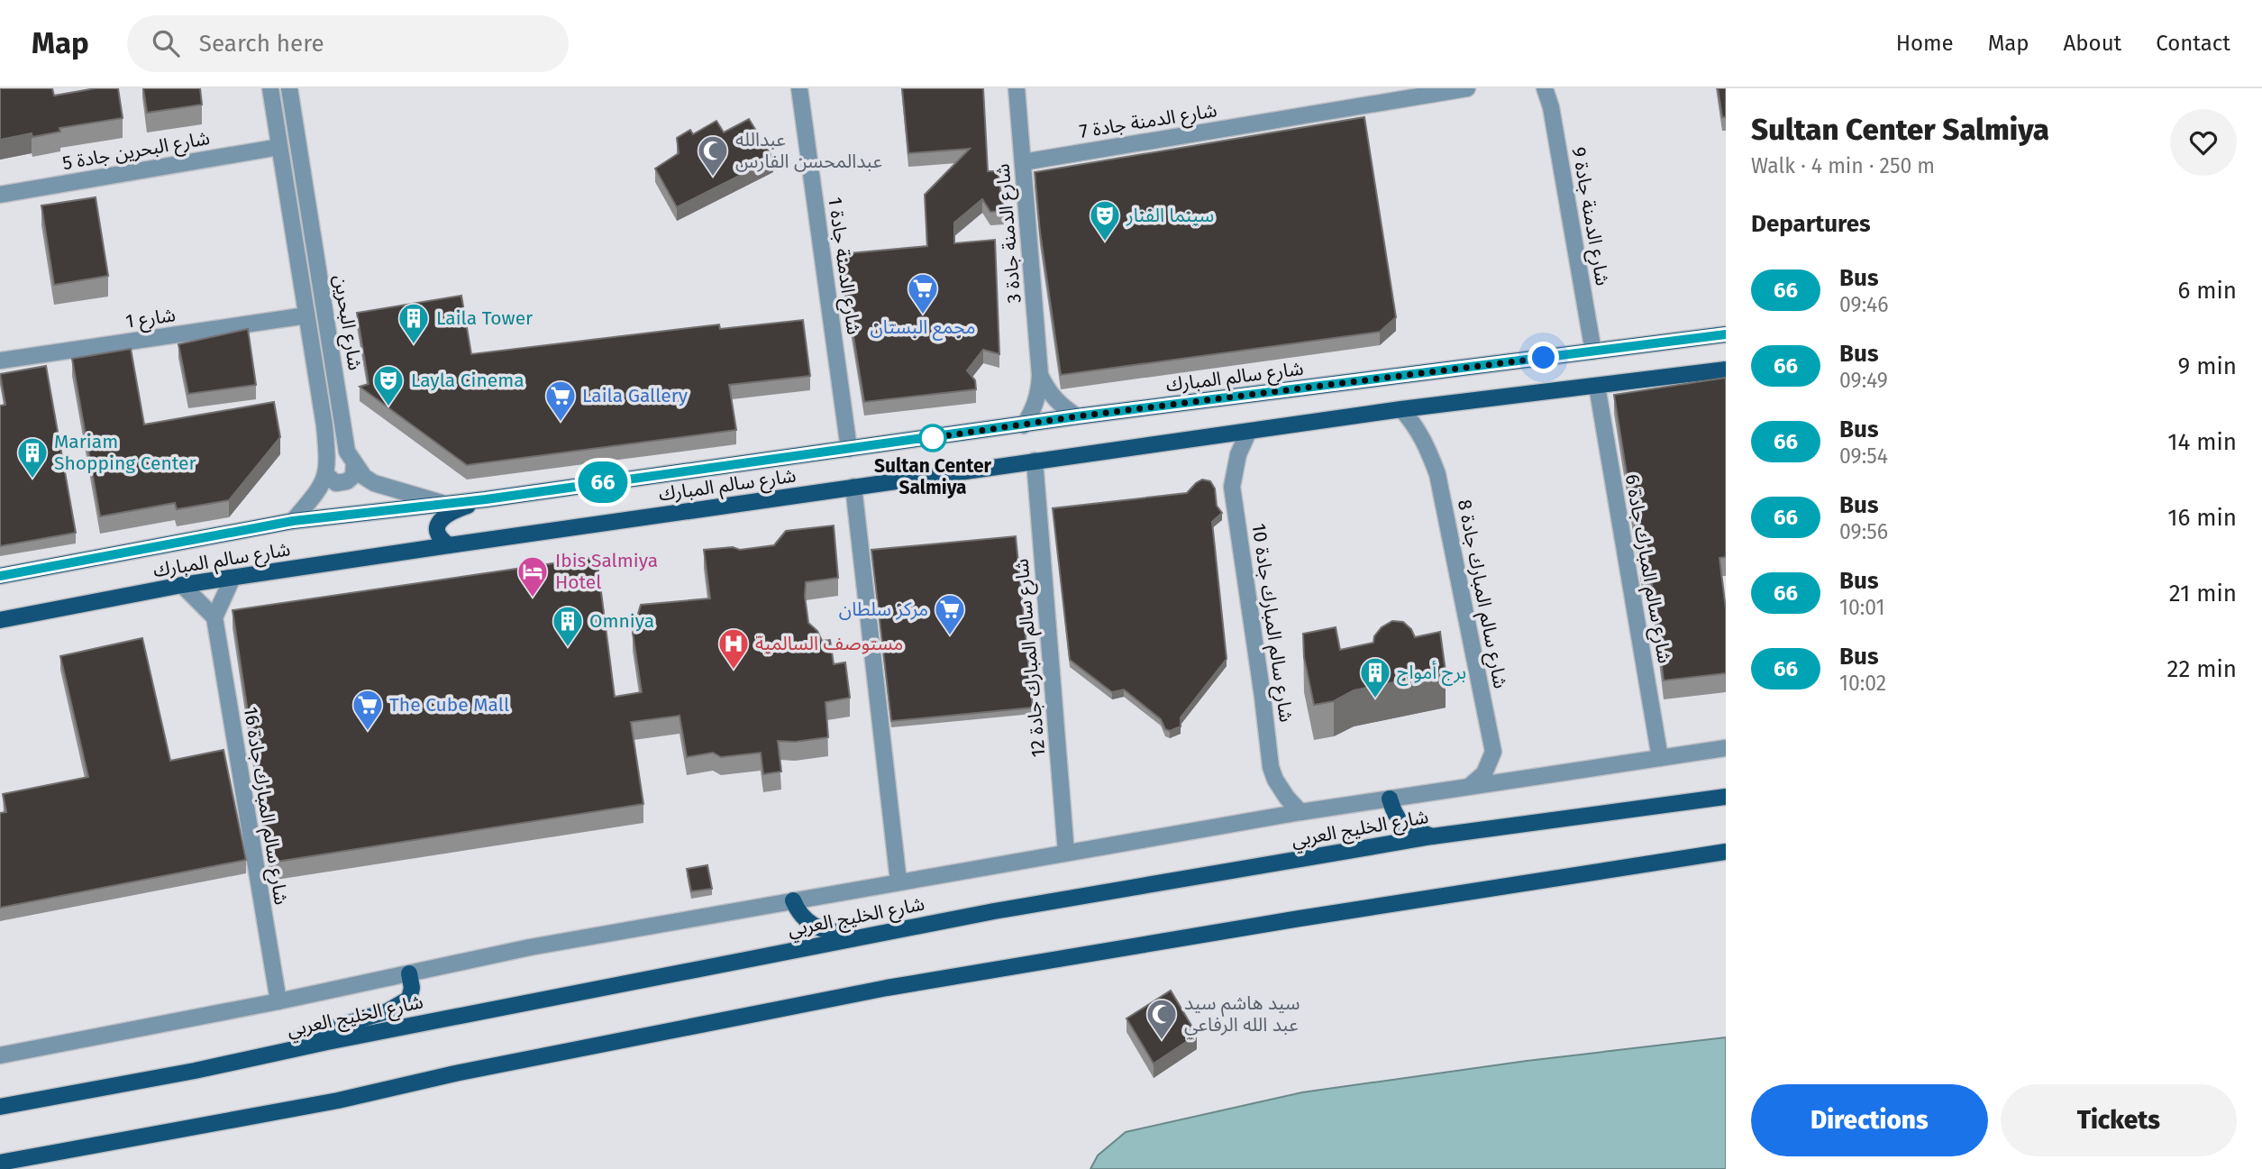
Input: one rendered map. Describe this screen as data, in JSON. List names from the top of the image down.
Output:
{
  "streets": {
    "main road": ["شارع سالم المبارك", "شارع الخليج العربي"],
    "street": [
      "شارع الدمنة جادة 7",
      "شارع البحرين جادة 5",
      "شارع الدمنة جادة 9",
      "شارع الدمنة جادة 3",
      "شارع الدمنة جادة 1",
      "شارع 1",
      "شارع البحرين",
      "شارع سالم المبارك جادة 6",
      "شارع سالم المبارك جادة 8",
      "شارع سالم المبارك جادة 10",
      "شارع سالم المبارك جادة 12",
      "شارع سالم المبارك جادة 16"
    ]
  },
  "crossings": [
    ["شارع الدمنة جادة 7", "شارع الدمنة جادة 3"],
    ["شارع البحرين جادة 5", "شارع البحرين"],
    ["شارع الدمنة جادة 9", "شارع سالم المبارك"],
    ["شارع الدمنة جادة 3", "شارع سالم المبارك"],
    ["شارع الدمنة جادة 1", "شارع سالم المبارك"],
    ["شارع 1", "شارع البحرين"],
    ["شارع البحرين", "شارع سالم المبارك"],
    ["شارع سالم المبارك", "شارع سالم المبارك جادة 6"],
    ["شارع سالم المبارك", "شارع سالم المبارك جادة 8"],
    ["شارع سالم المبارك", "شارع سالم المبارك جادة 10"],
    ["شارع سالم المبارك", "شارع سالم المبارك جادة 12"]
  ],
  "places": {
    "mosque": ["عبدالله عبدالمحسن الفارس", "سيد هاشم سيد عبد الله الرفاعي"],
    "theatre": ["سينما الفنار", "Layla Cinema"],
    "supermarket": [
      "مجمع البستان",
      "Laila Gallery",
      "مركز سلطان",
      "The Cube Mall"
    ],
    "building": [
      "Laila Tower",
      "Mariam Shopping Center",
      "Omniya",
      "برج أمواج"
    ],
    "other": ["Sultan Center Salmiya"],
    "hotel": ["Ibis Salmiya Hotel"],
    "hospital": ["مستوصف السالمية"]
  },
  "lines": ["bus line 66"],
  "page": {
    "header": "Map",
    "search": "Search here",
    "nav": [
      "Home",
      "Map",
      "About",
      "Contact"
    ],
    "on_map": "66",
    "heading": [
      ["Sultan Center Salmiya", "Walk · 4 min · 250 m"],
      "Departures"
    ],
    "list": [
      {
        "mark": "66",
        "name": "Bus",
        "note": "09:46",
        "value": "6 min"
      },
      {
        "mark": "66",
        "name": "Bus",
        "note": "09:49",
        "value": "9 min"
      },
      {
        "mark": "66",
        "name": "Bus",
        "note": "09:54",
        "value": "14 min"
      },
      {
        "mark": "66",
        "name": "Bus",
        "note": "09:56",
        "value": "16 min"
      },
      {
        "mark": "66",
        "name": "Bus",
        "note": "10:01",
        "value": "21 min"
      },
      {
        "mark": "66",
        "name": "Bus",
        "note": "10:02",
        "value": "22 min"
      }
    ],
    "buttons": ["Directions", "Tickets"]
  }
}
